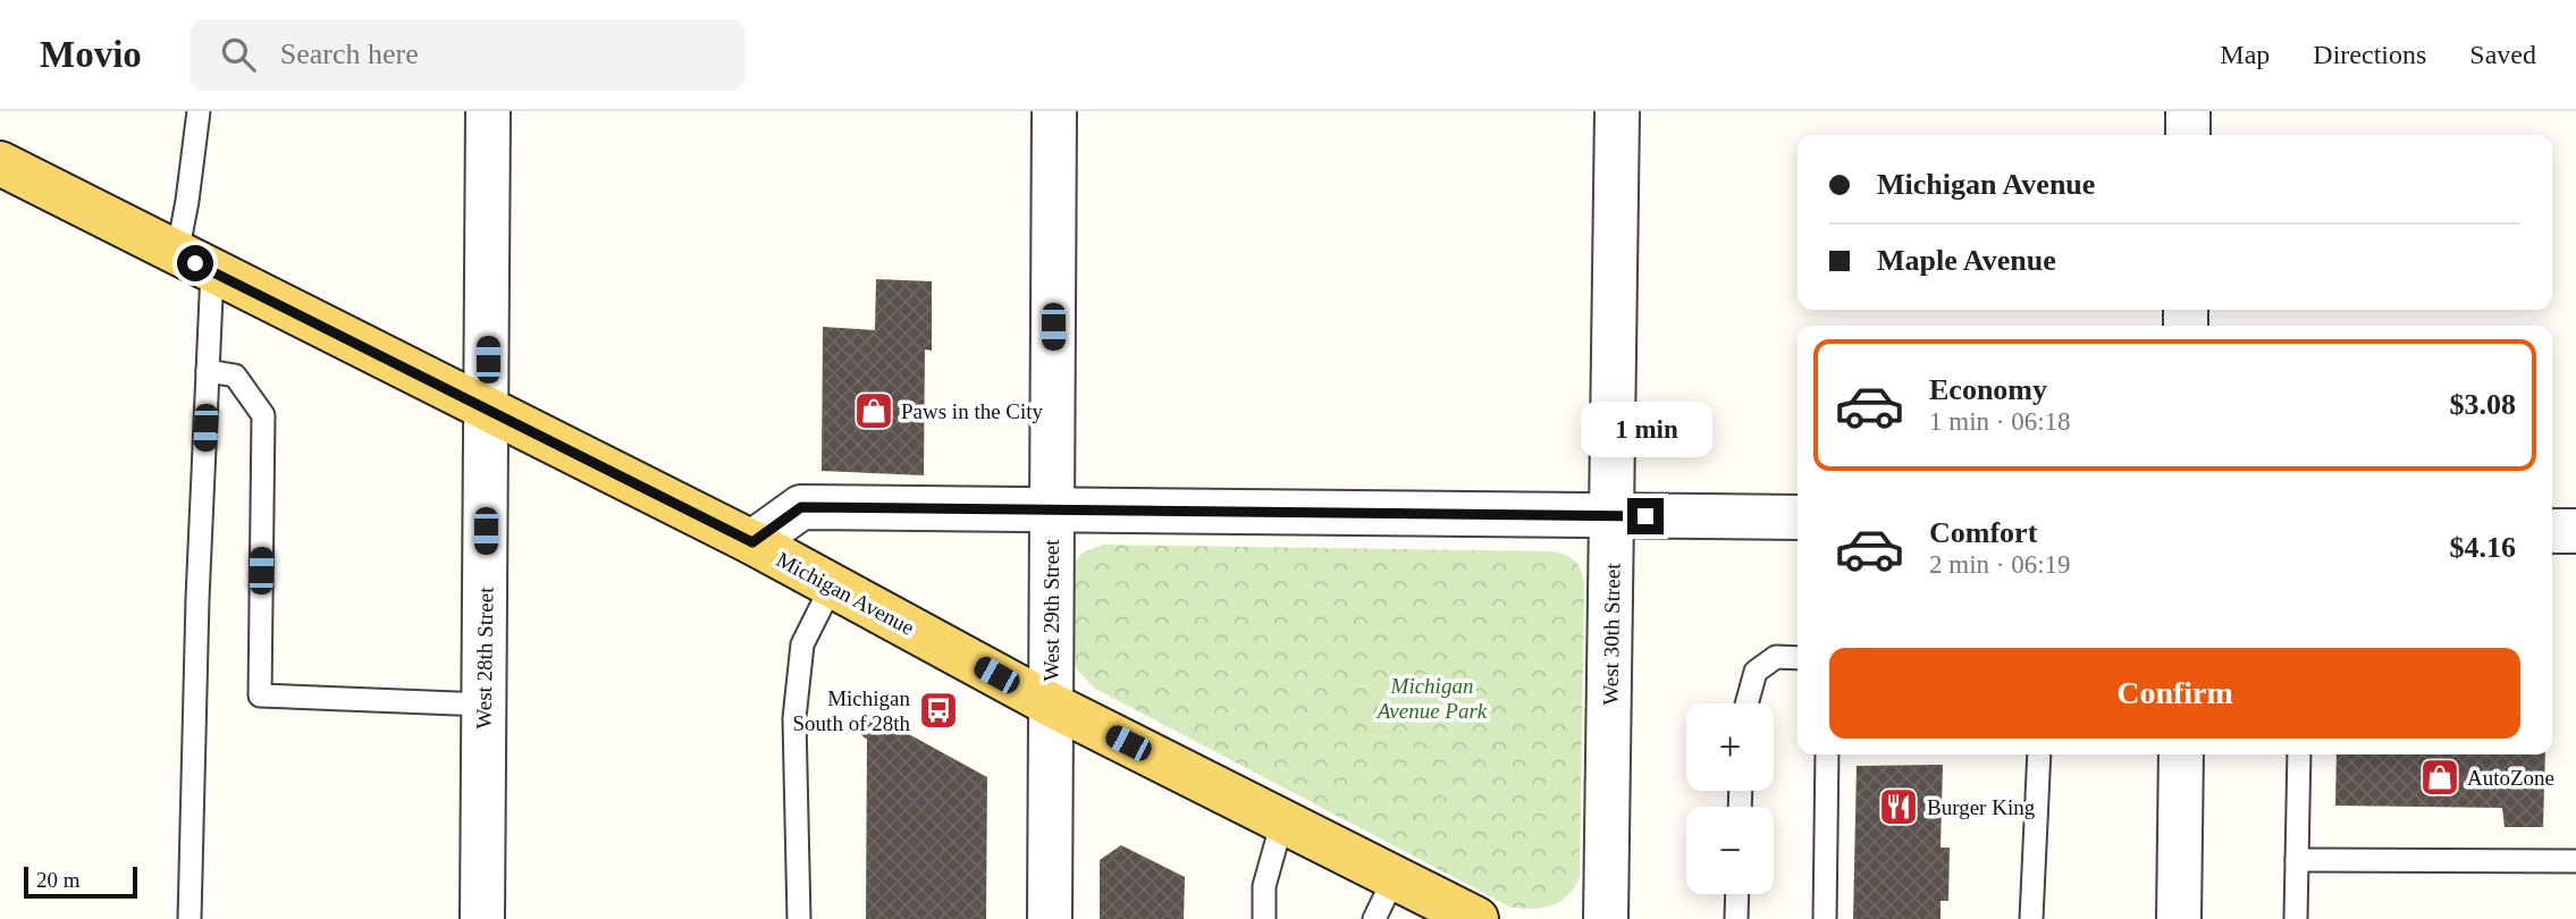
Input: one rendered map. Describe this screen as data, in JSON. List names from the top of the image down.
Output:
{
  "streets": {
    "main road": ["Michigan Avenue"],
    "street": ["West 29th Street", "West 30th Street", "West 28th Street"]
  },
  "crossings": [
    ["Michigan Avenue", "West 29th Street"],
    ["Michigan Avenue", "West 28th Street"]
  ],
  "parks": ["Michigan Avenue Park"],
  "places": {
    "shop": ["Paws in the City", "AutoZone"],
    "bus stop": ["Michigan South of 28th"],
    "restaurant": ["Burger King"]
  },
  "scale_bar": "20 m",
  "page": {
    "header": "Movio",
    "search": "Search here",
    "nav": ["Map", "Directions", "Saved"],
    "banner": ["Michigan Avenue", "Maple Avenue"],
    "list": [
      {
        "name": "Economy",
        "note": "1 min · 06:18",
        "value": "$3.08"
      },
      {
        "name": "Comfort",
        "note": "2 min · 06:19",
        "value": "$4.16"
      }
    ],
    "bubble": "1 min",
    "buttons": "Confirm",
    "map_buttons": ["+", "−"],
    "scale": "20 m"
  }
}
